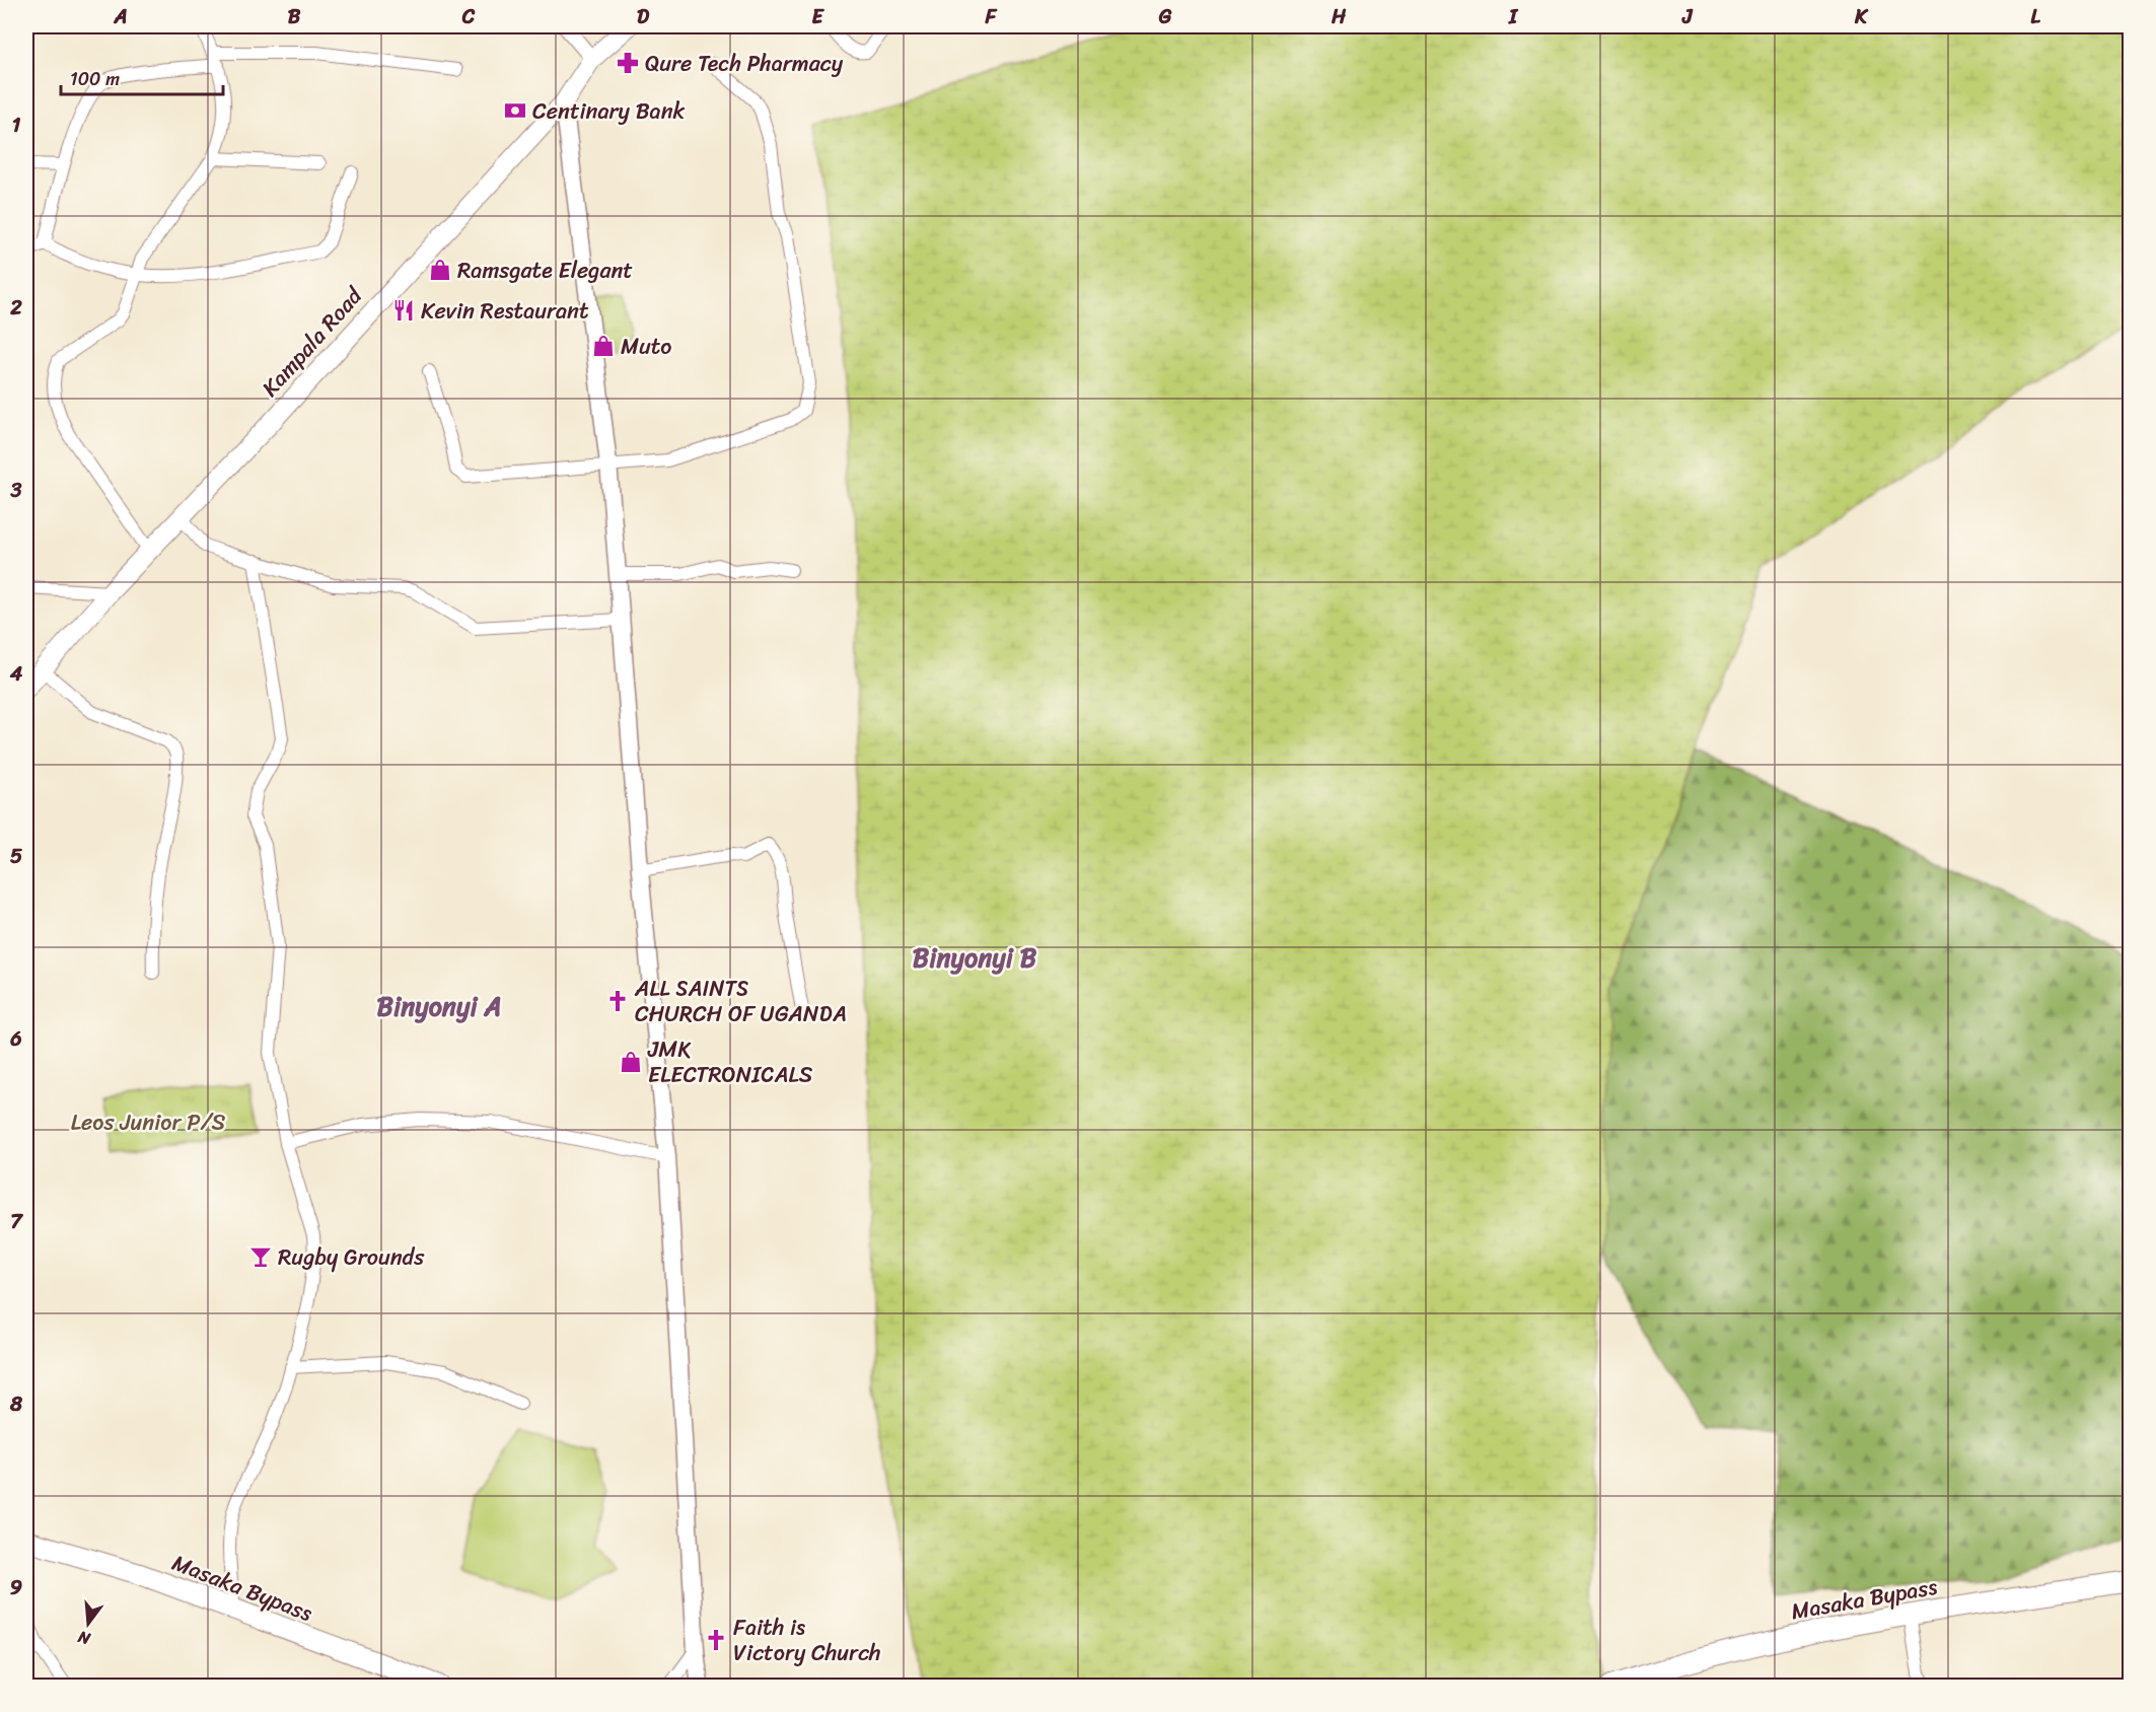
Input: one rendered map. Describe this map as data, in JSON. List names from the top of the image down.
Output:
{
  "streets": {
    "highway": ["Masaka Bypass"],
    "main road": ["Kampala Road"]
  },
  "districts": ["Binyonyi B", "Binyonyi A"],
  "parks": ["Leos Junior P/S"],
  "places": {
    "pharmacy": ["Qure Tech Pharmacy"],
    "bank": ["Centinary Bank"],
    "shop": ["Ramsgate Elegant", "Muto", "JMK ELECTRONICALS"],
    "restaurant": ["Kevin Restaurant"],
    "church": ["ALL SAINTS CHURCH OF UGANDA", "Faith is Victory Church"],
    "bar": ["Rugby Grounds"]
  },
  "scale_bar": "100 m",
  "north": "bottom",
  "grid": {
    "columns": [
      "A",
      "B",
      "C",
      "D",
      "E",
      "F",
      "G",
      "H",
      "I",
      "J",
      "K",
      "L"
    ],
    "rows": [
      "1",
      "2",
      "3",
      "4",
      "5",
      "6",
      "7",
      "8",
      "9"
    ]
  }
}
